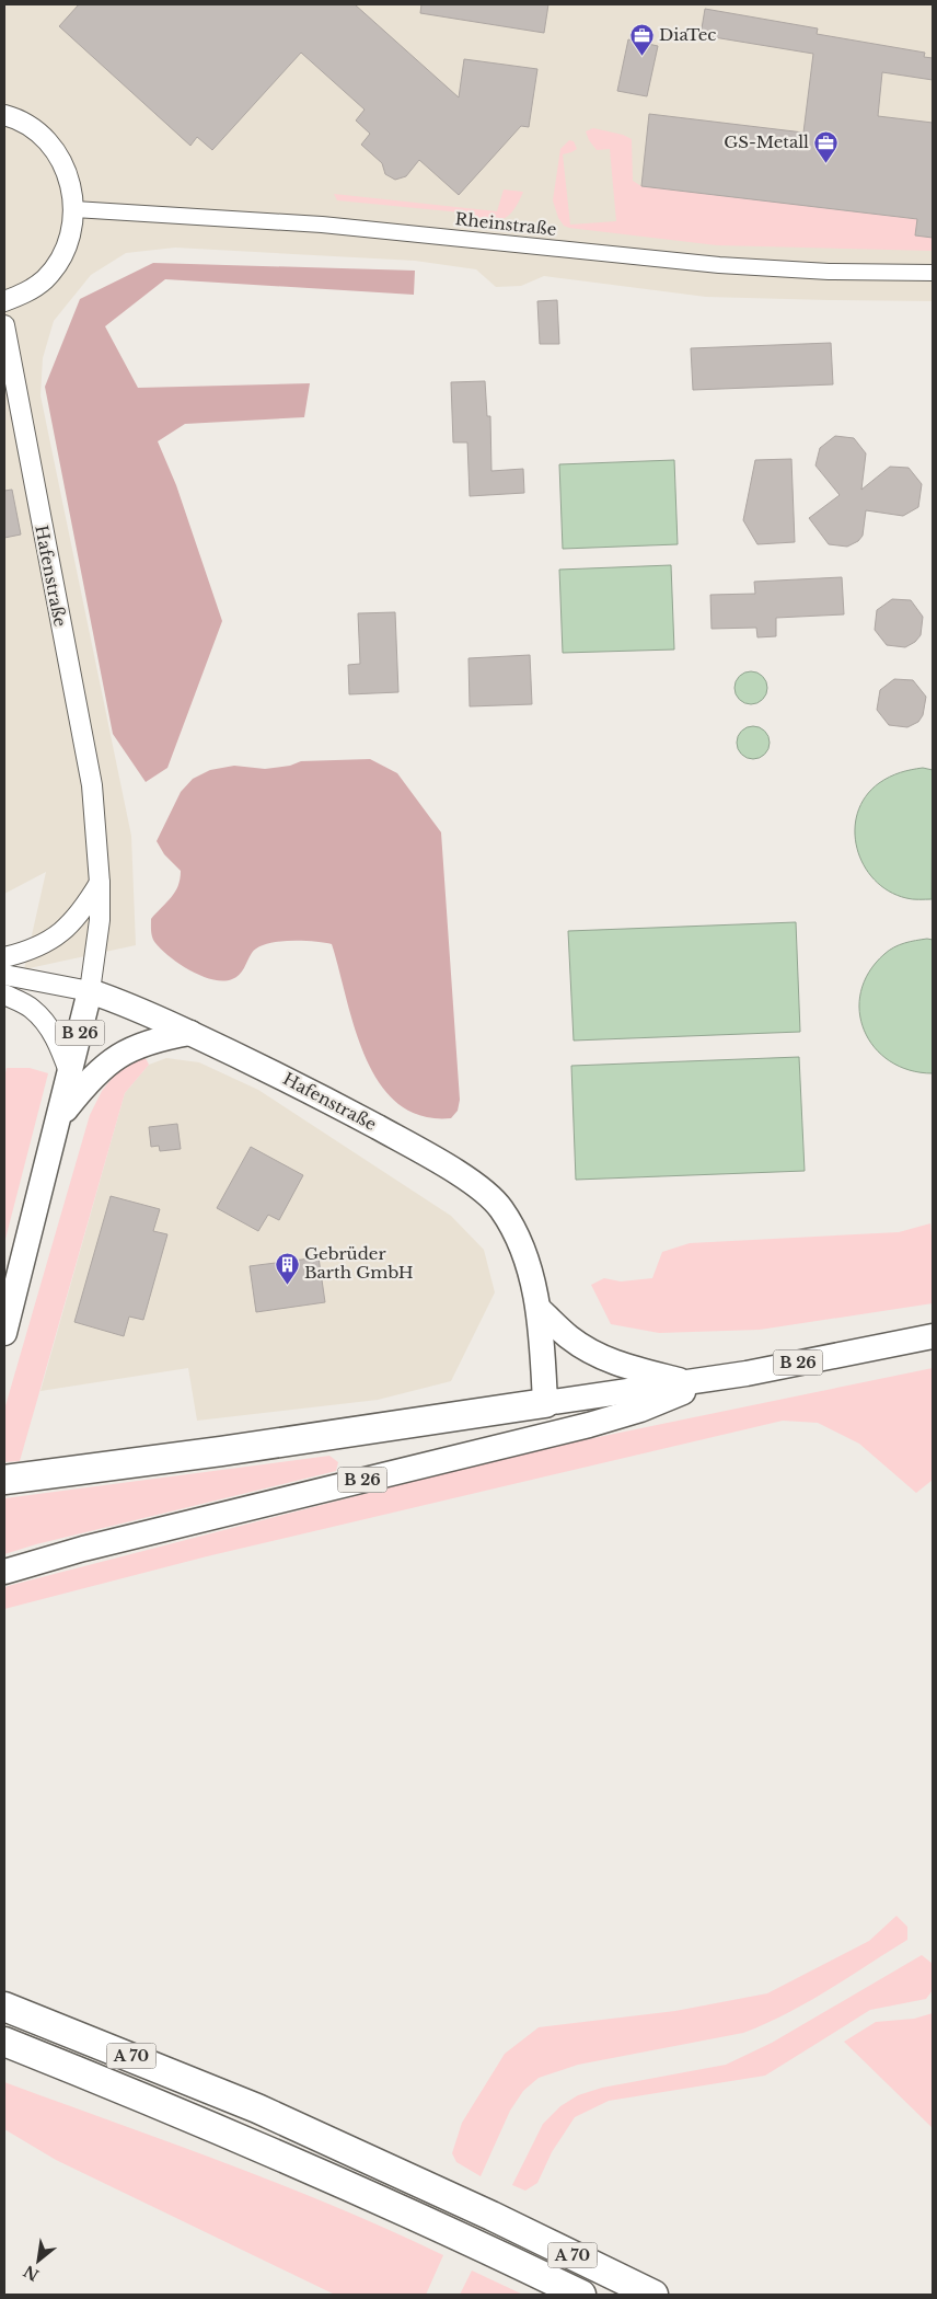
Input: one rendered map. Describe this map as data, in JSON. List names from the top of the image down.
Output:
{
  "streets": {
    "highway": ["A 70"],
    "main road": ["Hafenstraße", "B 26"],
    "street": ["Rheinstraße"]
  },
  "crossings": [
    ["Hafenstraße", "B 26"]
  ],
  "places": {
    "office": ["DiaTec", "GS-Metall"],
    "building": ["Gebrüder Barth GmbH"]
  },
  "north": "bottom left"
}
